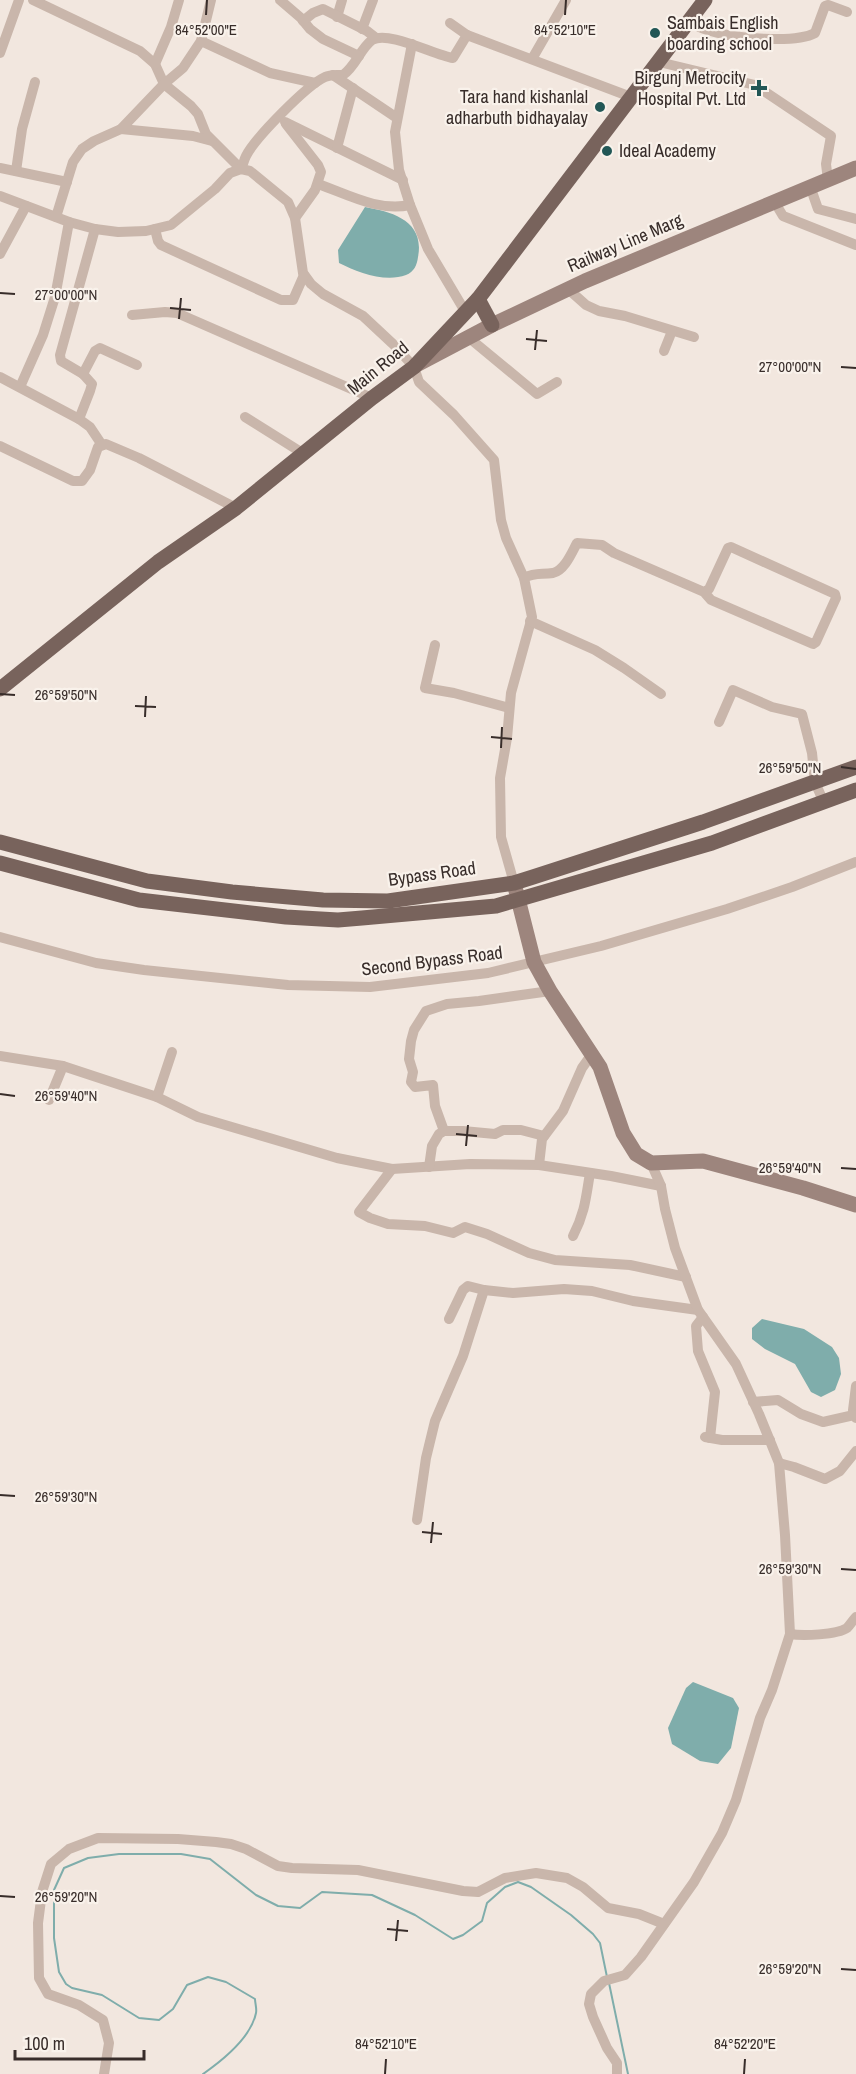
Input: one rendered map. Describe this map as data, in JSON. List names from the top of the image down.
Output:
{
  "streets": {
    "main road": ["Main Road", "Bypass Road"],
    "street": ["Railway Line Marg", "Second Bypass Road"]
  },
  "crossings": [
    ["Railway Line Marg", "Main Road"]
  ],
  "places": {
    "other": ["Sambais English boarding school", "Tara hand kishanlal adharbuth bidhayalay", "Ideal Academy"],
    "health": ["Birgunj Metrocity Hospital Pvt. Ltd"]
  },
  "scale_bar": "100 m",
  "coordinates": [
    "84°52'00\"E",
    "84°52'10\"E",
    "27°00'00\"N",
    "26°59'50\"N",
    "26°59'40\"N",
    "26°59'30\"N",
    "26°59'20\"N",
    "84°52'20\"E"
  ]
}
